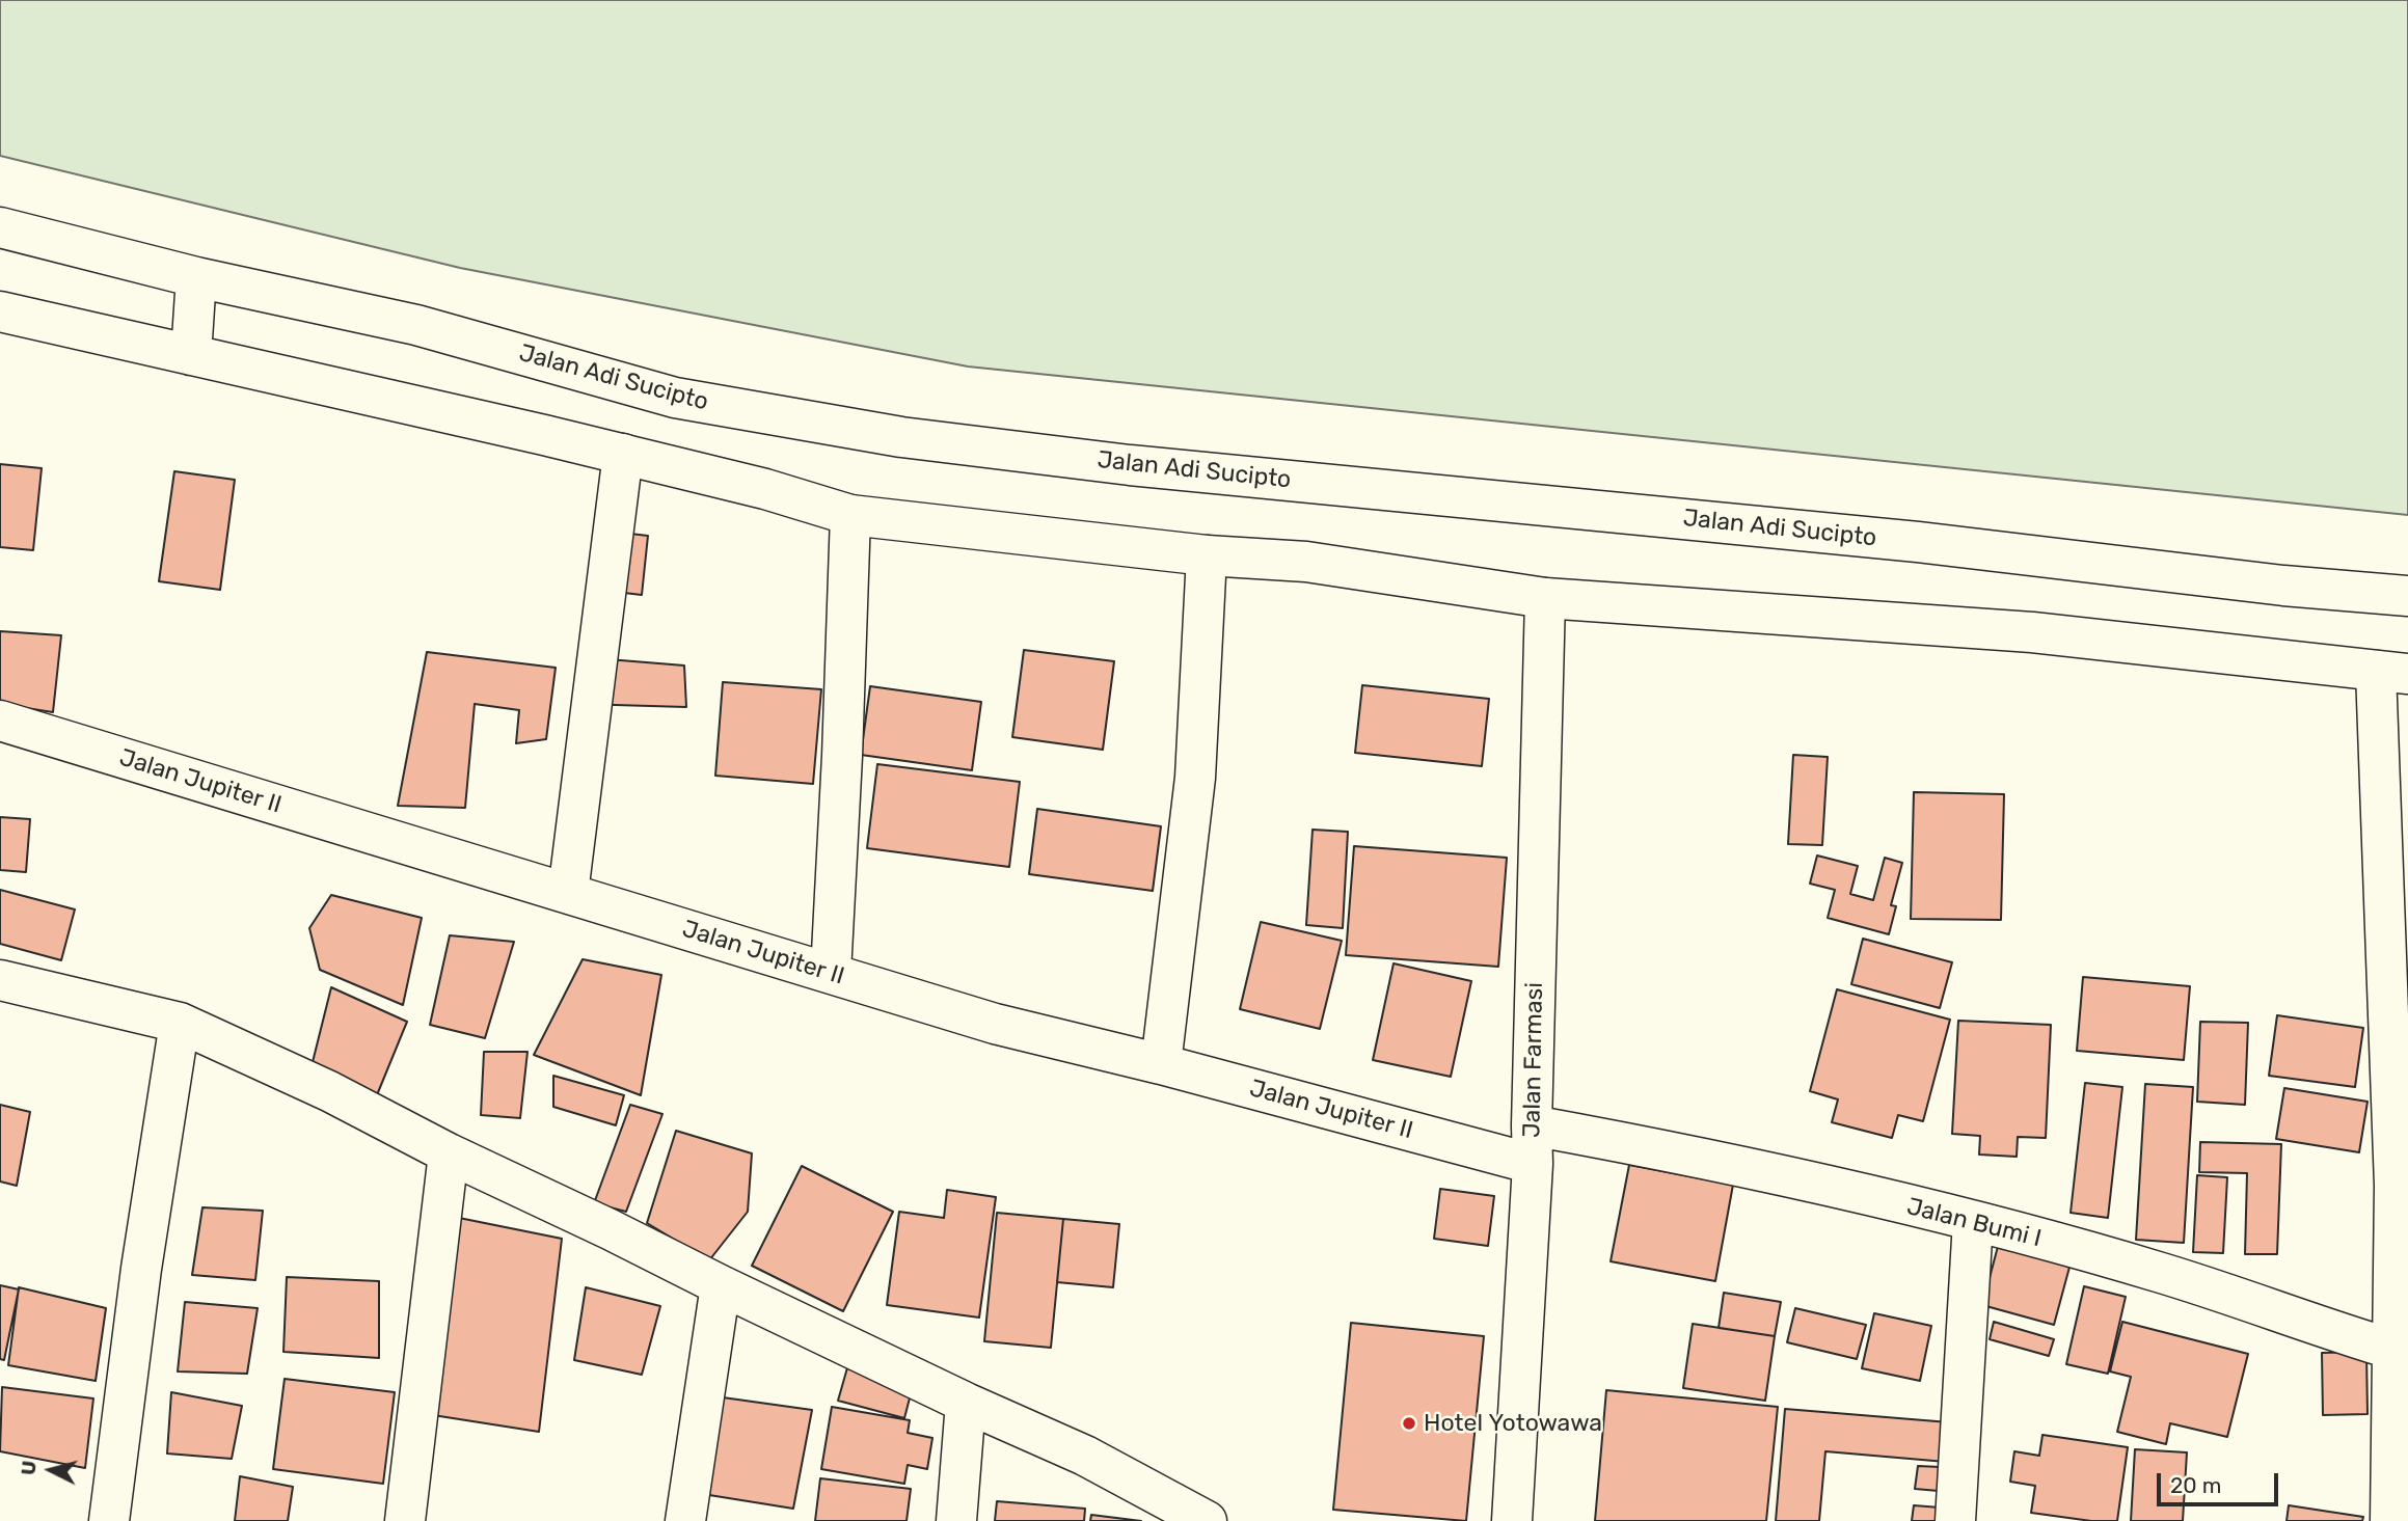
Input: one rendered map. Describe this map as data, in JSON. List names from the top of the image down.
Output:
{
  "streets": {
    "main road": [
      "Jalan Adi Sucipto",
      "Jalan Jupiter II",
      "Jalan Farmasi",
      "Jalan Bumi I"
    ]
  },
  "crossings": [
    ["Jalan Jupiter II", "Jalan Farmasi"],
    ["Jalan Jupiter II", "Jalan Bumi I"],
    ["Jalan Farmasi", "Jalan Bumi I"]
  ],
  "places": ["Hotel Yotowawa"],
  "scale_bar": "20 m",
  "north": "left"
}
